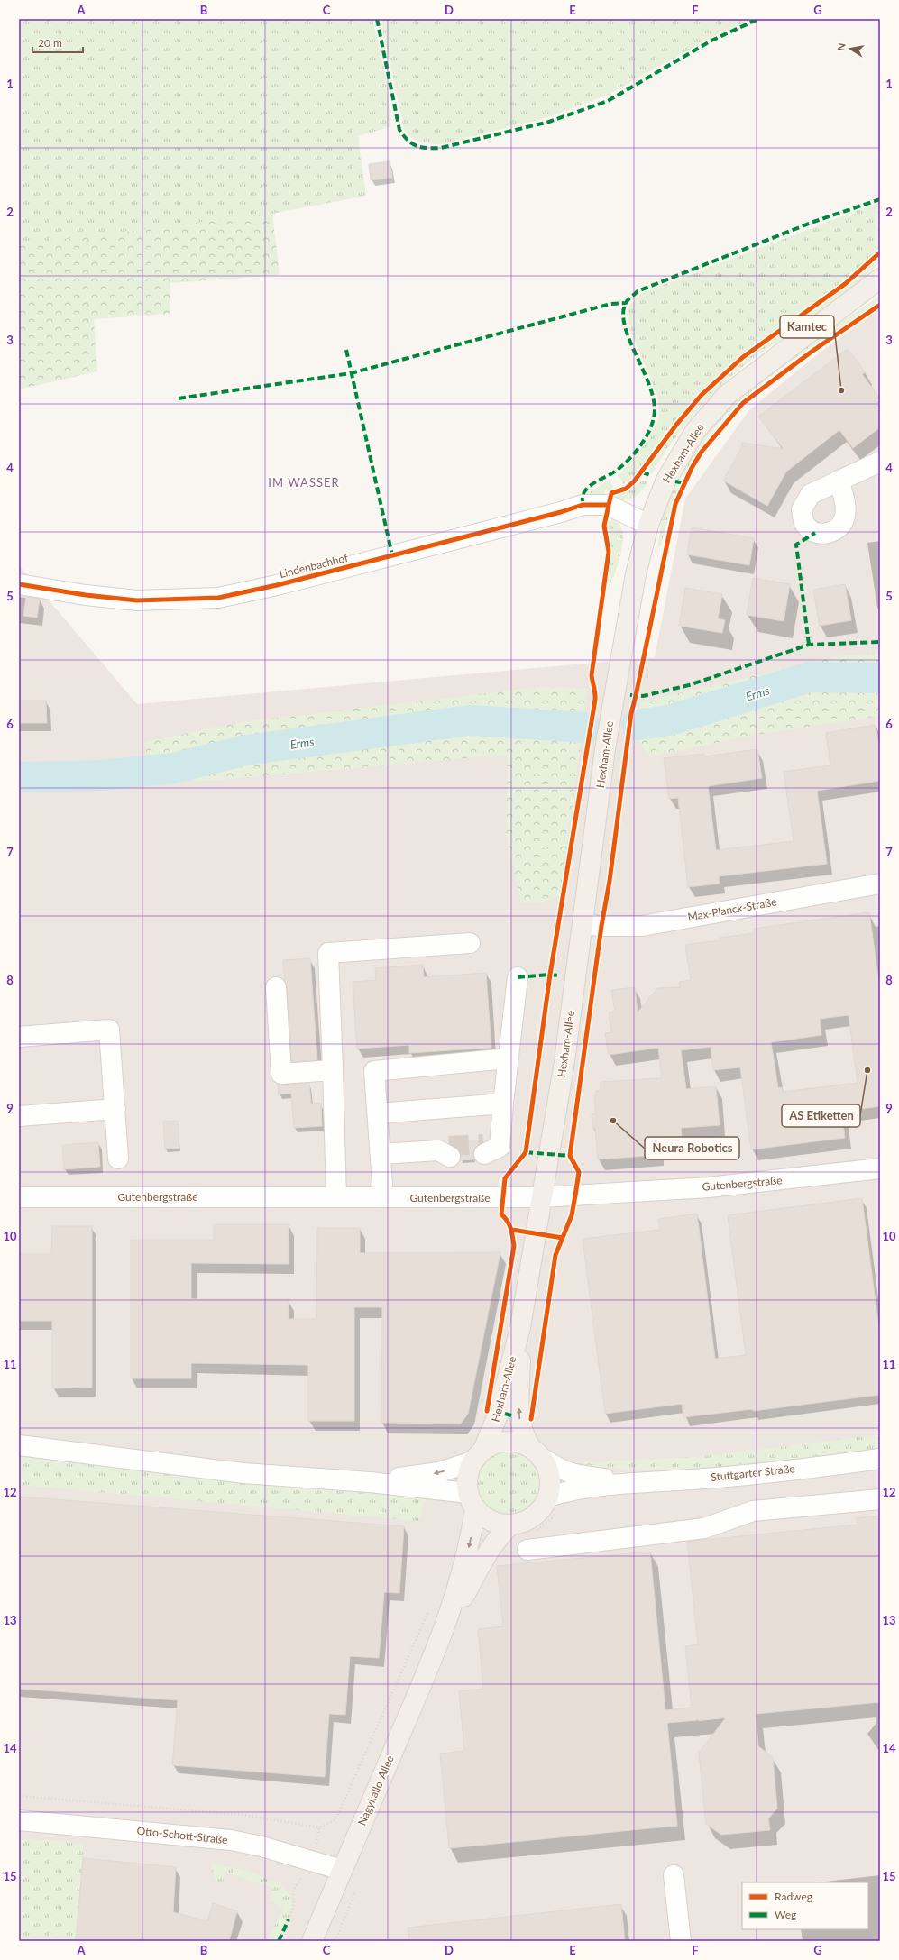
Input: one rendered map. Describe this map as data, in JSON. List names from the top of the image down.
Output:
{
  "streets": {
    "main road": ["Hexham-Allee", "Nagykallo-Allee"],
    "street": [
      "Lindenbachhof",
      "Max-Planck-Straße",
      "Gutenbergstraße",
      "Stuttgarter Straße",
      "Otto-Schott-Straße"
    ]
  },
  "crossings": [
    ["Hexham-Allee", "Lindenbachhof"],
    ["Hexham-Allee", "Max-Planck-Straße"],
    ["Hexham-Allee", "Gutenbergstraße"],
    ["Hexham-Allee", "Stuttgarter Straße"],
    ["Hexham-Allee", "Nagykallo-Allee"],
    ["Stuttgarter Straße", "Nagykallo-Allee"],
    ["Nagykallo-Allee", "Otto-Schott-Straße"]
  ],
  "districts": ["IM WASSER"],
  "water": ["Erms"],
  "places": ["Kamtec", "AS Etiketten", "Neura Robotics"],
  "legend": ["Radweg", "Weg"],
  "scale_bar": "20 m",
  "north": "left",
  "grid": {
    "columns": [
      "A",
      "B",
      "C",
      "D",
      "E",
      "F",
      "G"
    ],
    "rows": [
      "1",
      "2",
      "3",
      "4",
      "5",
      "6",
      "7",
      "8",
      "9",
      "10",
      "11",
      "12",
      "13",
      "14",
      "15"
    ]
  }
}
